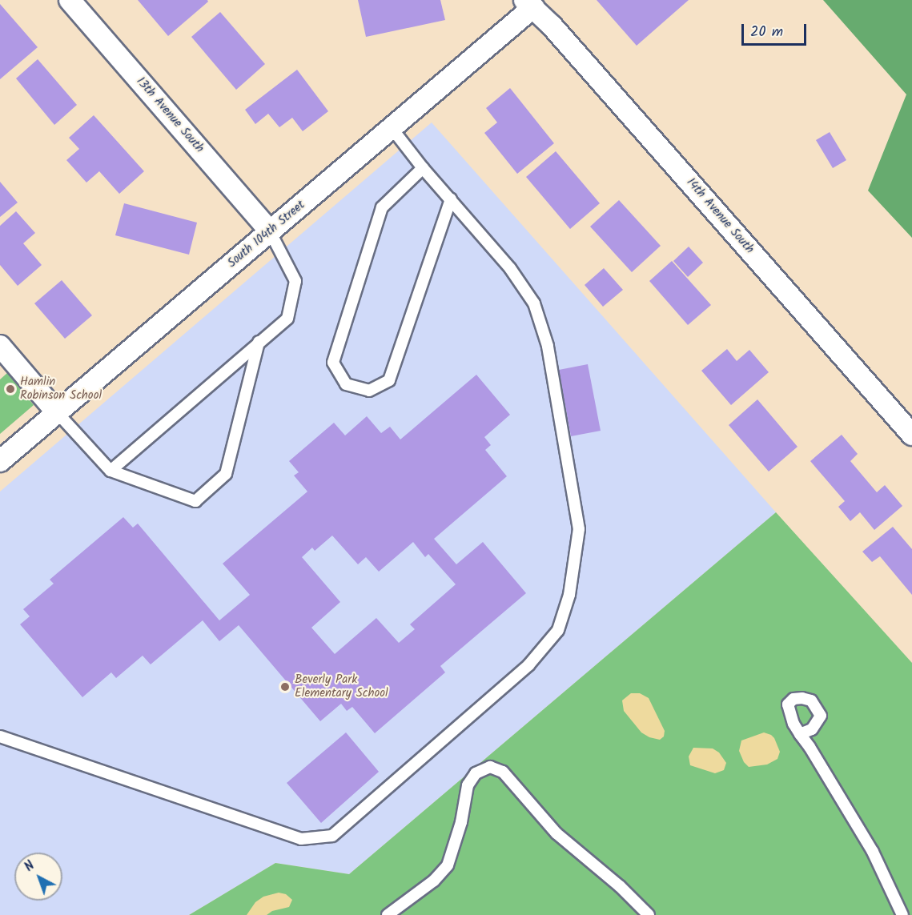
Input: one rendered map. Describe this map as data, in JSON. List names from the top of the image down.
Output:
{
  "streets": {
    "street": ["13th Avenue South", "14th Avenue South", "South 104th Street"]
  },
  "crossings": [
    ["13th Avenue South", "South 104th Street"],
    ["14th Avenue South", "South 104th Street"]
  ],
  "places": ["Hamlin Robinson School", "Beverly Park Elementary School"],
  "scale_bar": "20 m",
  "north": "top left"
}
